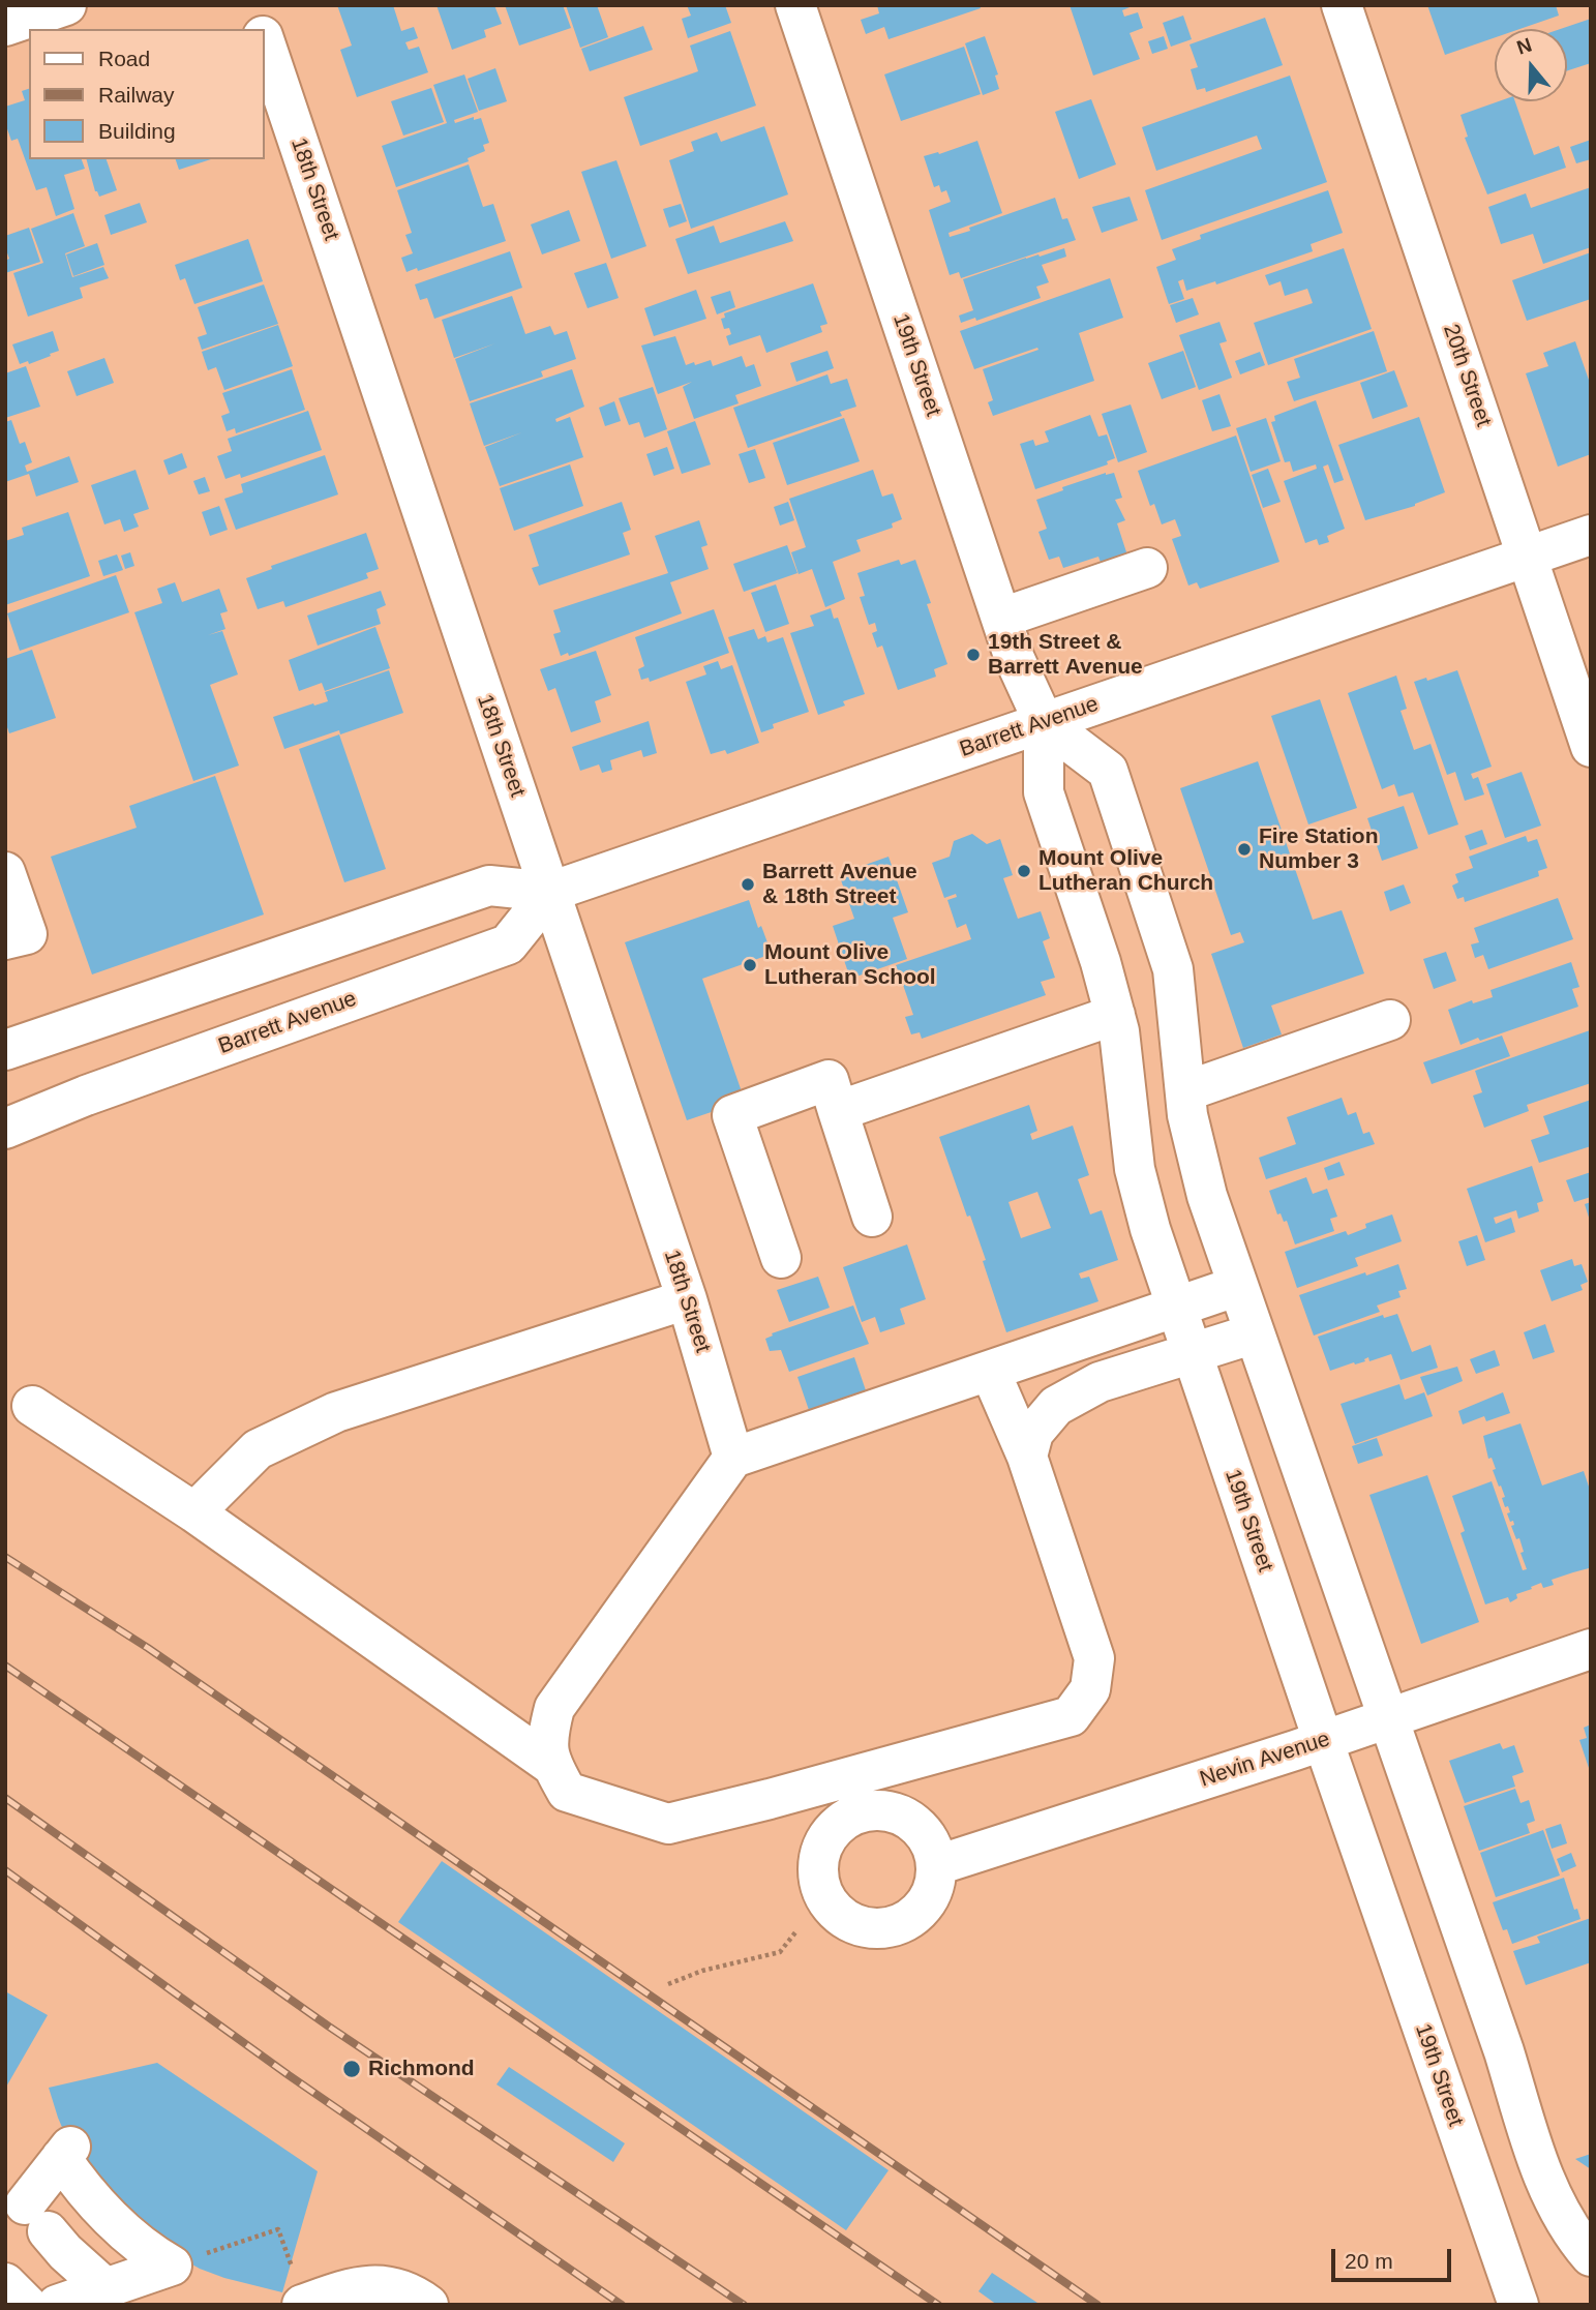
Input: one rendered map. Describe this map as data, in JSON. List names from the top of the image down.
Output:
{
  "streets": {
    "street": [
      "18th Street",
      "19th Street",
      "20th Street",
      "Barrett Avenue",
      "Nevin Avenue"
    ]
  },
  "crossings": [
    ["18th Street", "Barrett Avenue"],
    ["19th Street", "Barrett Avenue"],
    ["19th Street", "Nevin Avenue"],
    ["20th Street", "Barrett Avenue"]
  ],
  "places": [
    "19th Street & Barrett Avenue",
    "Fire Station Number 3",
    "Mount Olive Lutheran Church",
    "Barrett Avenue & 18th Street",
    "Mount Olive Lutheran School",
    "Richmond"
  ],
  "legend": ["Road", "Railway", "Building"],
  "scale_bar": "20 m",
  "north": "top"
}
